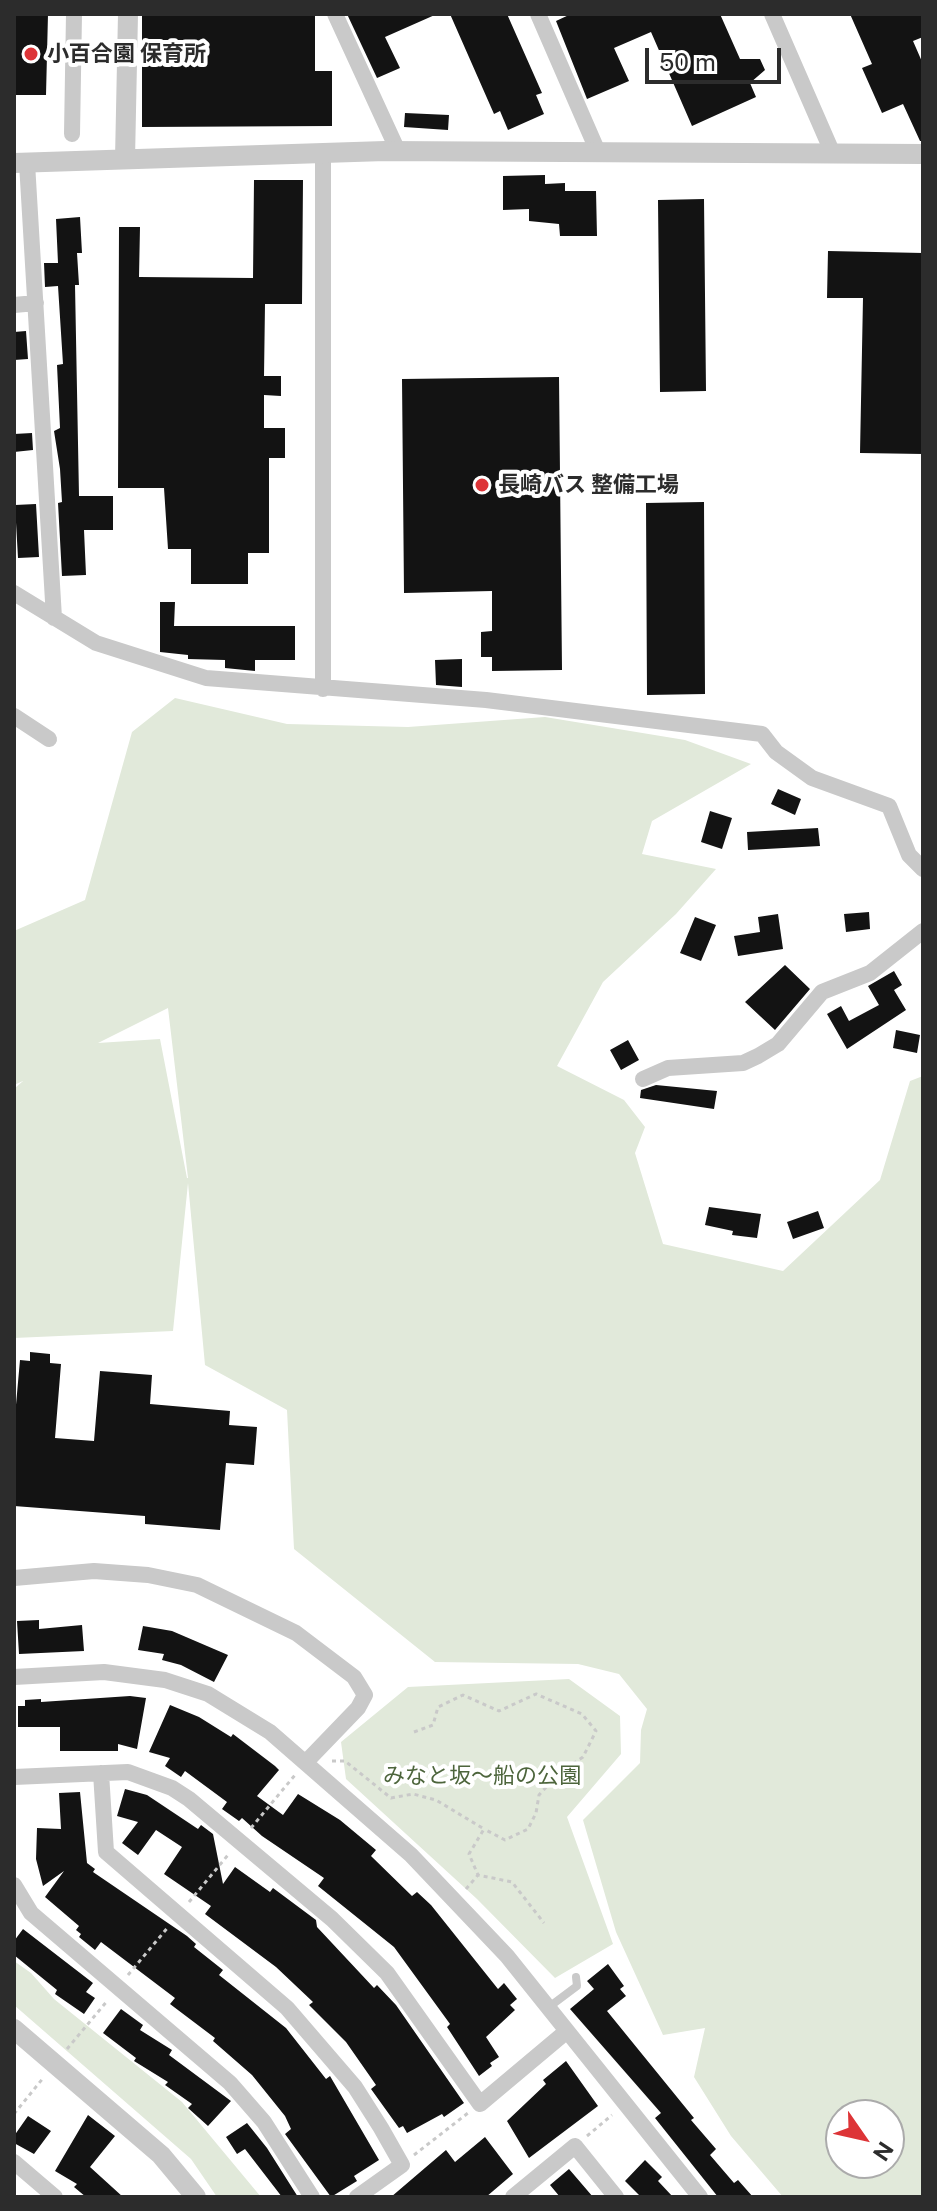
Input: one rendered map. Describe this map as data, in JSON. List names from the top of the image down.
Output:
{
  "parks": ["みなと坂〜船の公園"],
  "places": ["小百合園 保育所", "長崎バス 整備工場"],
  "scale_bar": "50 m",
  "north": "bottom right"
}
